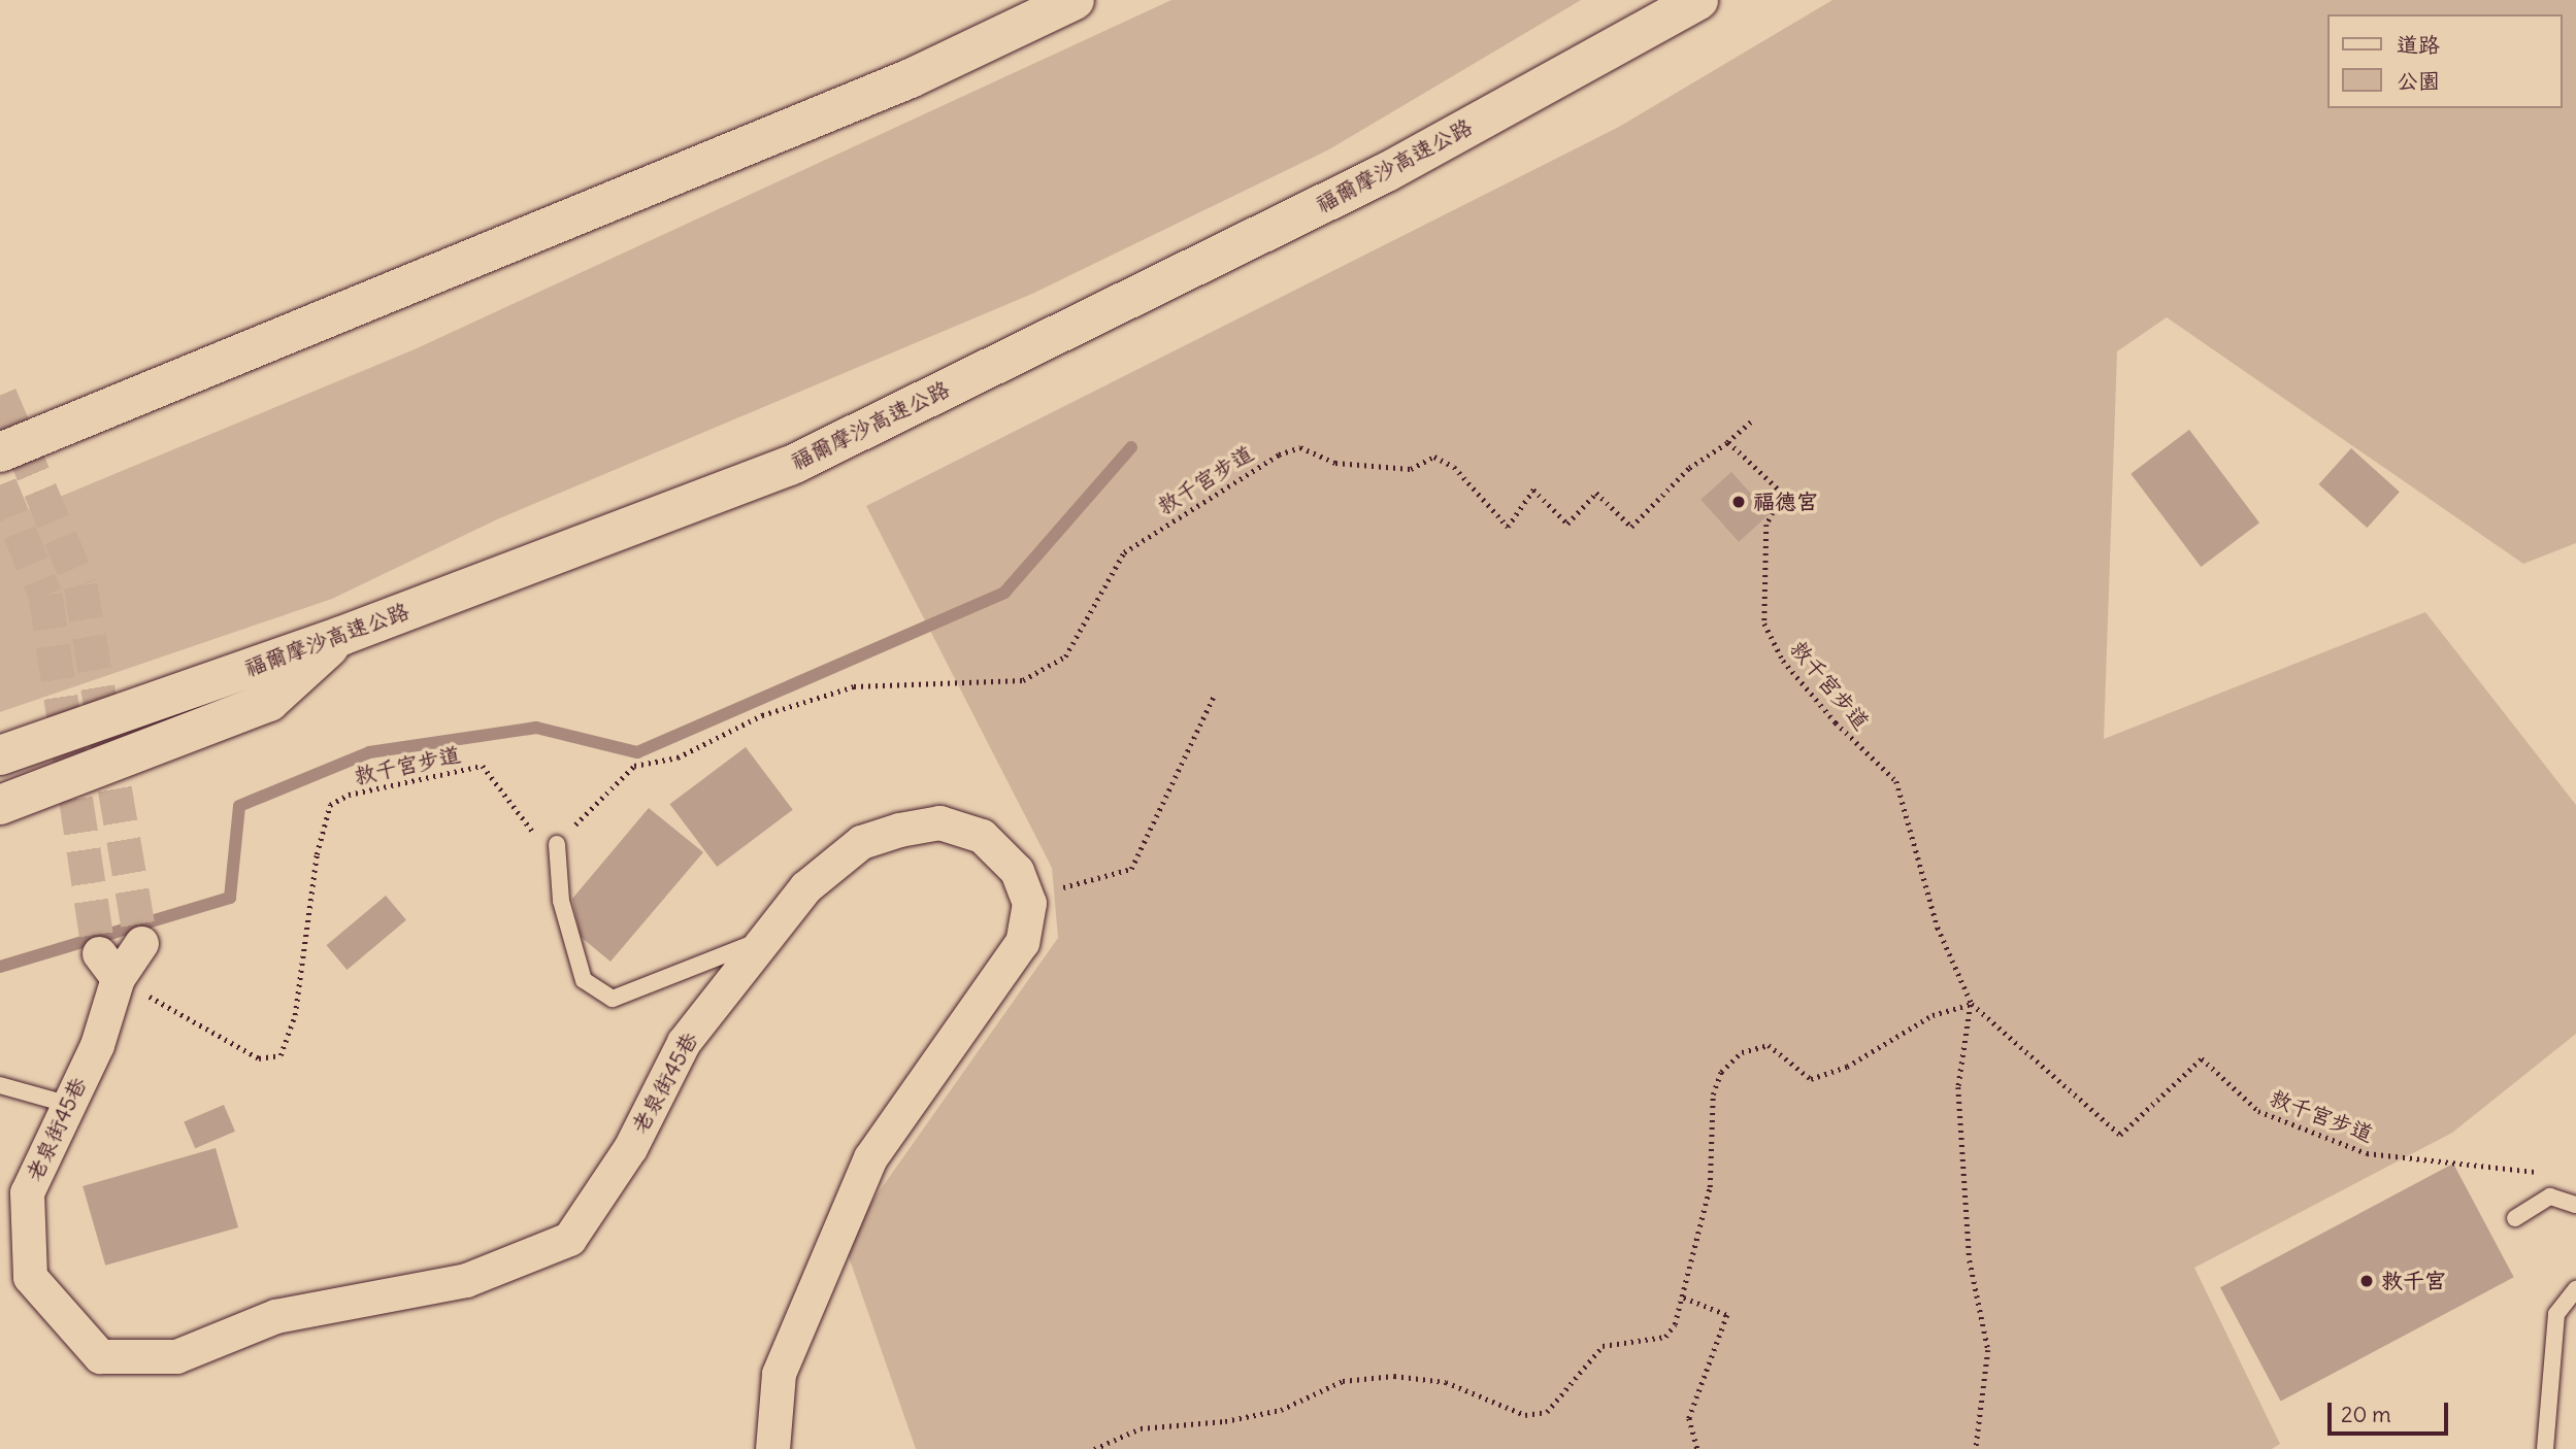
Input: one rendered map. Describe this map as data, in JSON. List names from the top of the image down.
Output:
{
  "streets": {
    "highway": ["福爾摩沙高速公路"],
    "street": ["老泉街45巷"],
    "path": ["救千宮步道"]
  },
  "crossings": [
    ["救千宮步道", "老泉街45巷"]
  ],
  "places": ["福德宮", "救千宮"],
  "legend": ["道路", "公園"],
  "scale_bar": "20 m"
}
